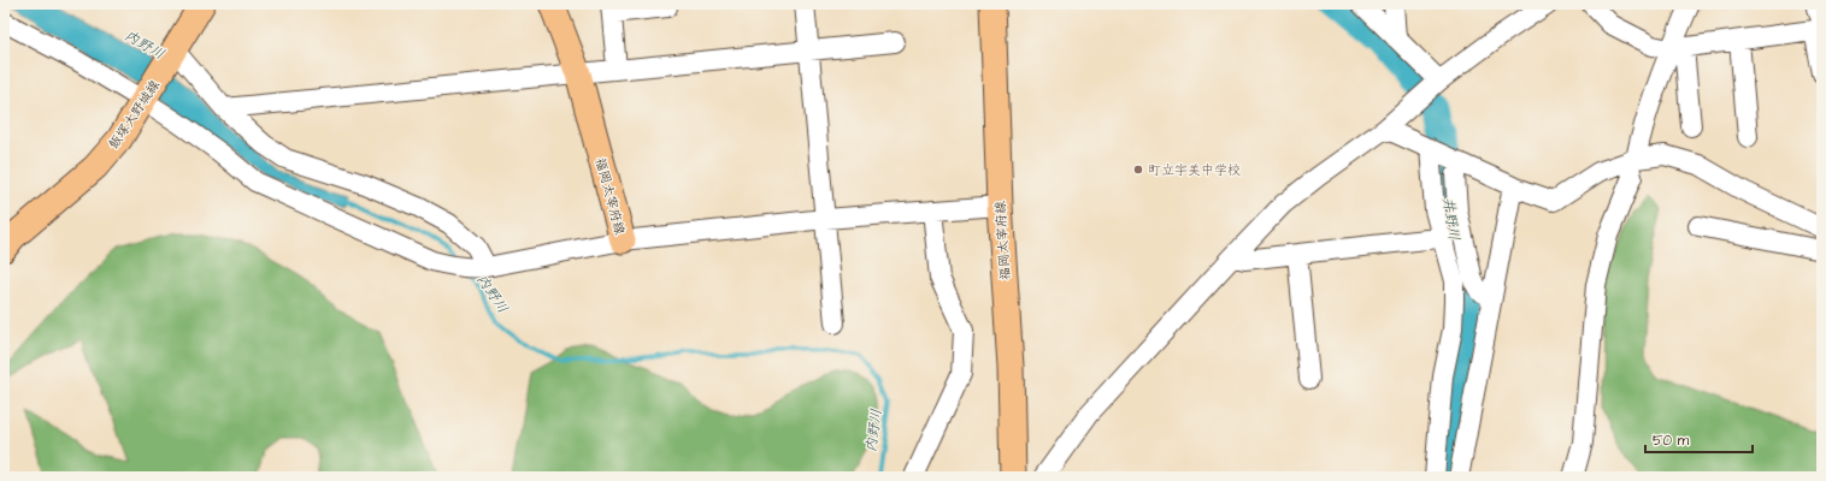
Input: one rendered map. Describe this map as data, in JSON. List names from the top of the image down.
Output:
{
  "streets": {
    "main road": ["飯塚大野城線", "福岡太宰府線"]
  },
  "water": ["内野川", "井野川"],
  "places": ["町立宇美中学校"],
  "scale_bar": "50 m"
}
